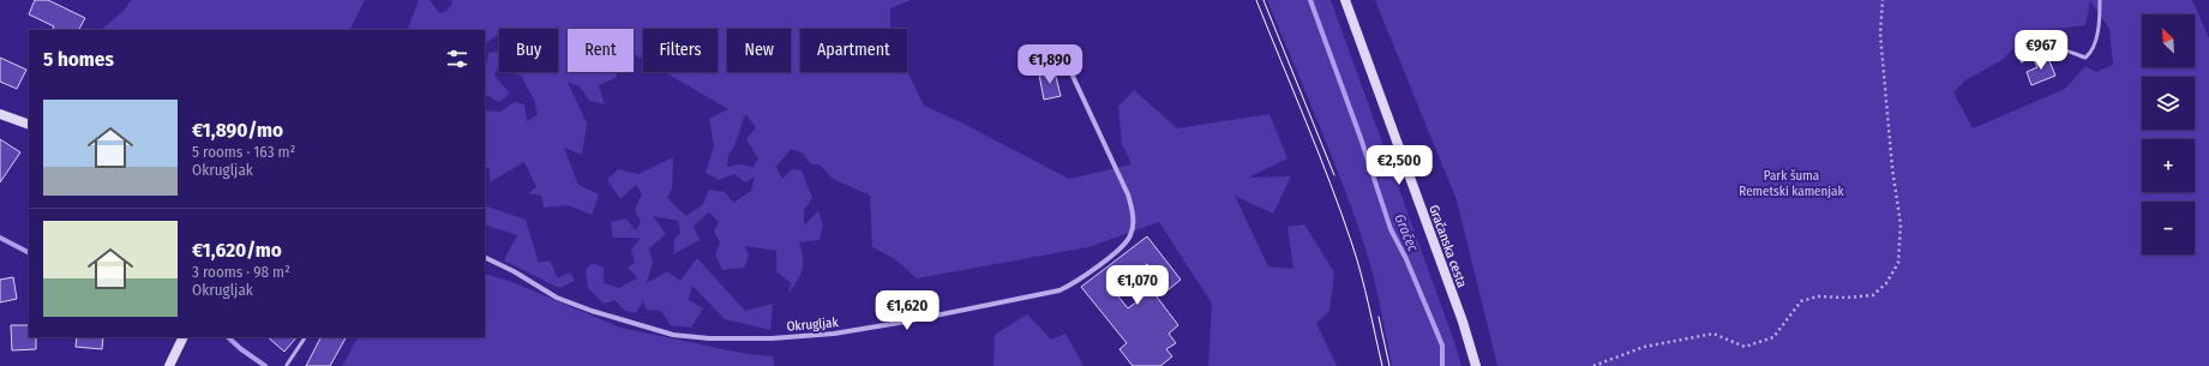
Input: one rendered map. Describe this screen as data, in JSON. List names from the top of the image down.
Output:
{
  "streets": {
    "main road": ["Gračanska cesta"],
    "street": ["Okrugljak"]
  },
  "water": ["Gračec"],
  "parks": ["Park šuma Remetski kamenjak"],
  "north": "top left",
  "page": {
    "map_buttons": ["+", "−"],
    "chip": [
      "Buy",
      "Rent",
      "Filters",
      "New",
      "Apartment"
    ],
    "price": [
      "€967",
      "€1,890",
      "€2,500",
      "€1,070",
      "€1,620"
    ],
    "heading": "5 homes",
    "list": [
      {
        "name": "€1,890/mo",
        "note": "5 rooms · 163 m² · Okrugljak"
      },
      {
        "name": "€1,620/mo",
        "note": "3 rooms · 98 m² · Okrugljak"
      }
    ]
  }
}
